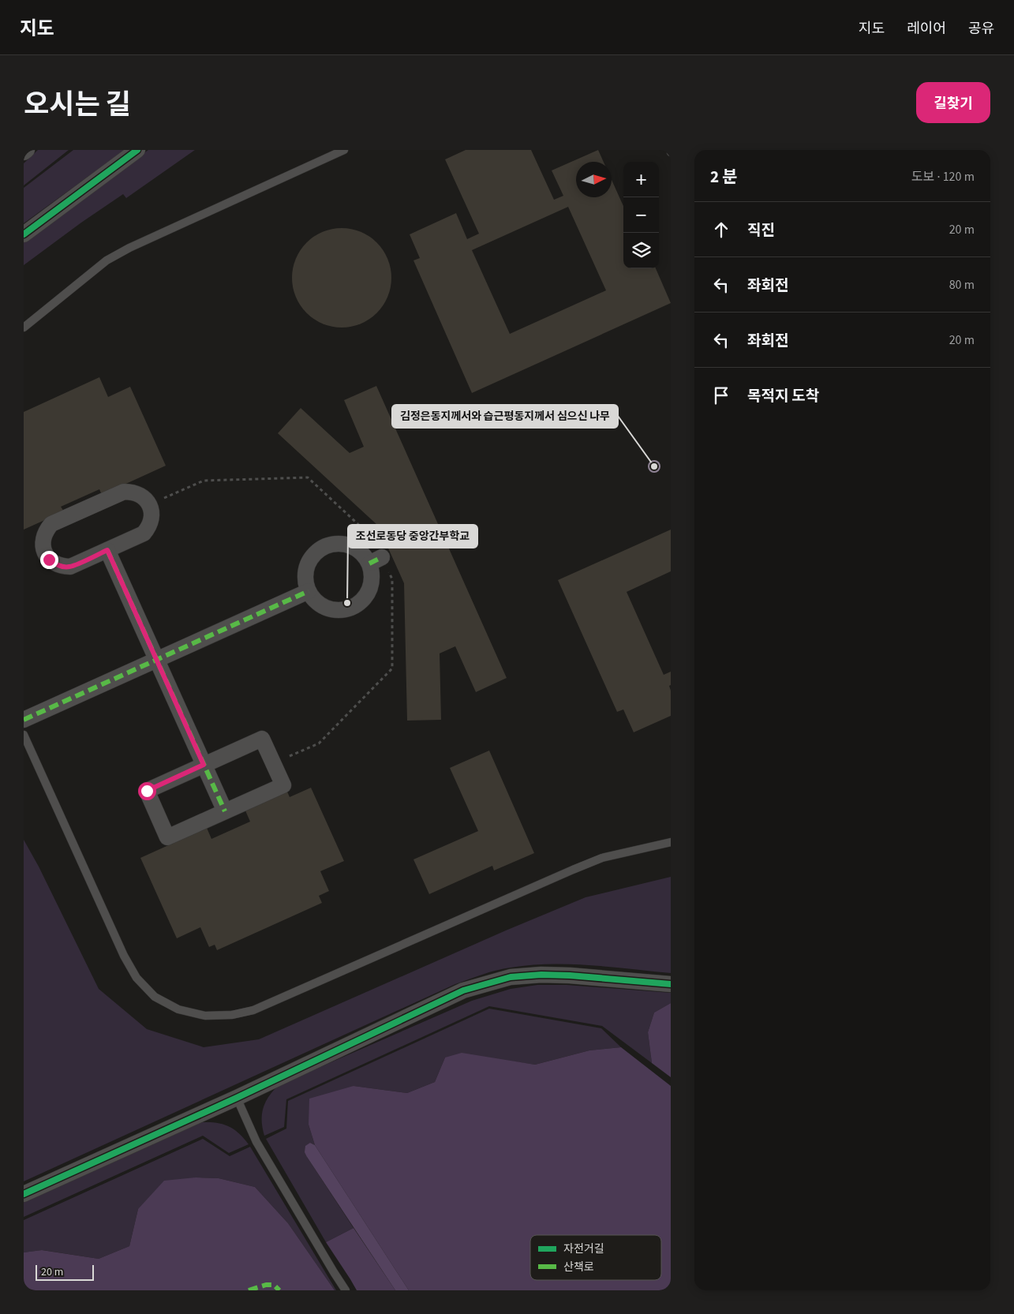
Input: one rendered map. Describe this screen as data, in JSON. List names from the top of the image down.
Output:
{
  "places": ["김정은동지께서와 습근평동지께서 심으신 나무", "조선로동당 중앙간부학교"],
  "legend": ["자전거길", "산책로"],
  "scale_bar": "20 m",
  "north": "right",
  "page": {
    "header": "지도",
    "nav": ["지도", "레이어", "공유"],
    "title": "오시는 길",
    "buttons": "길찾기",
    "heading": ["2 분", "도보 · 120 m"],
    "map_buttons": ["+", "−"],
    "list": [
      ["직진", "20 m"],
      ["좌회전", "80 m"],
      ["좌회전", "20 m"],
      "목적지 도착"
    ],
    "scale": "20 m"
  }
}
